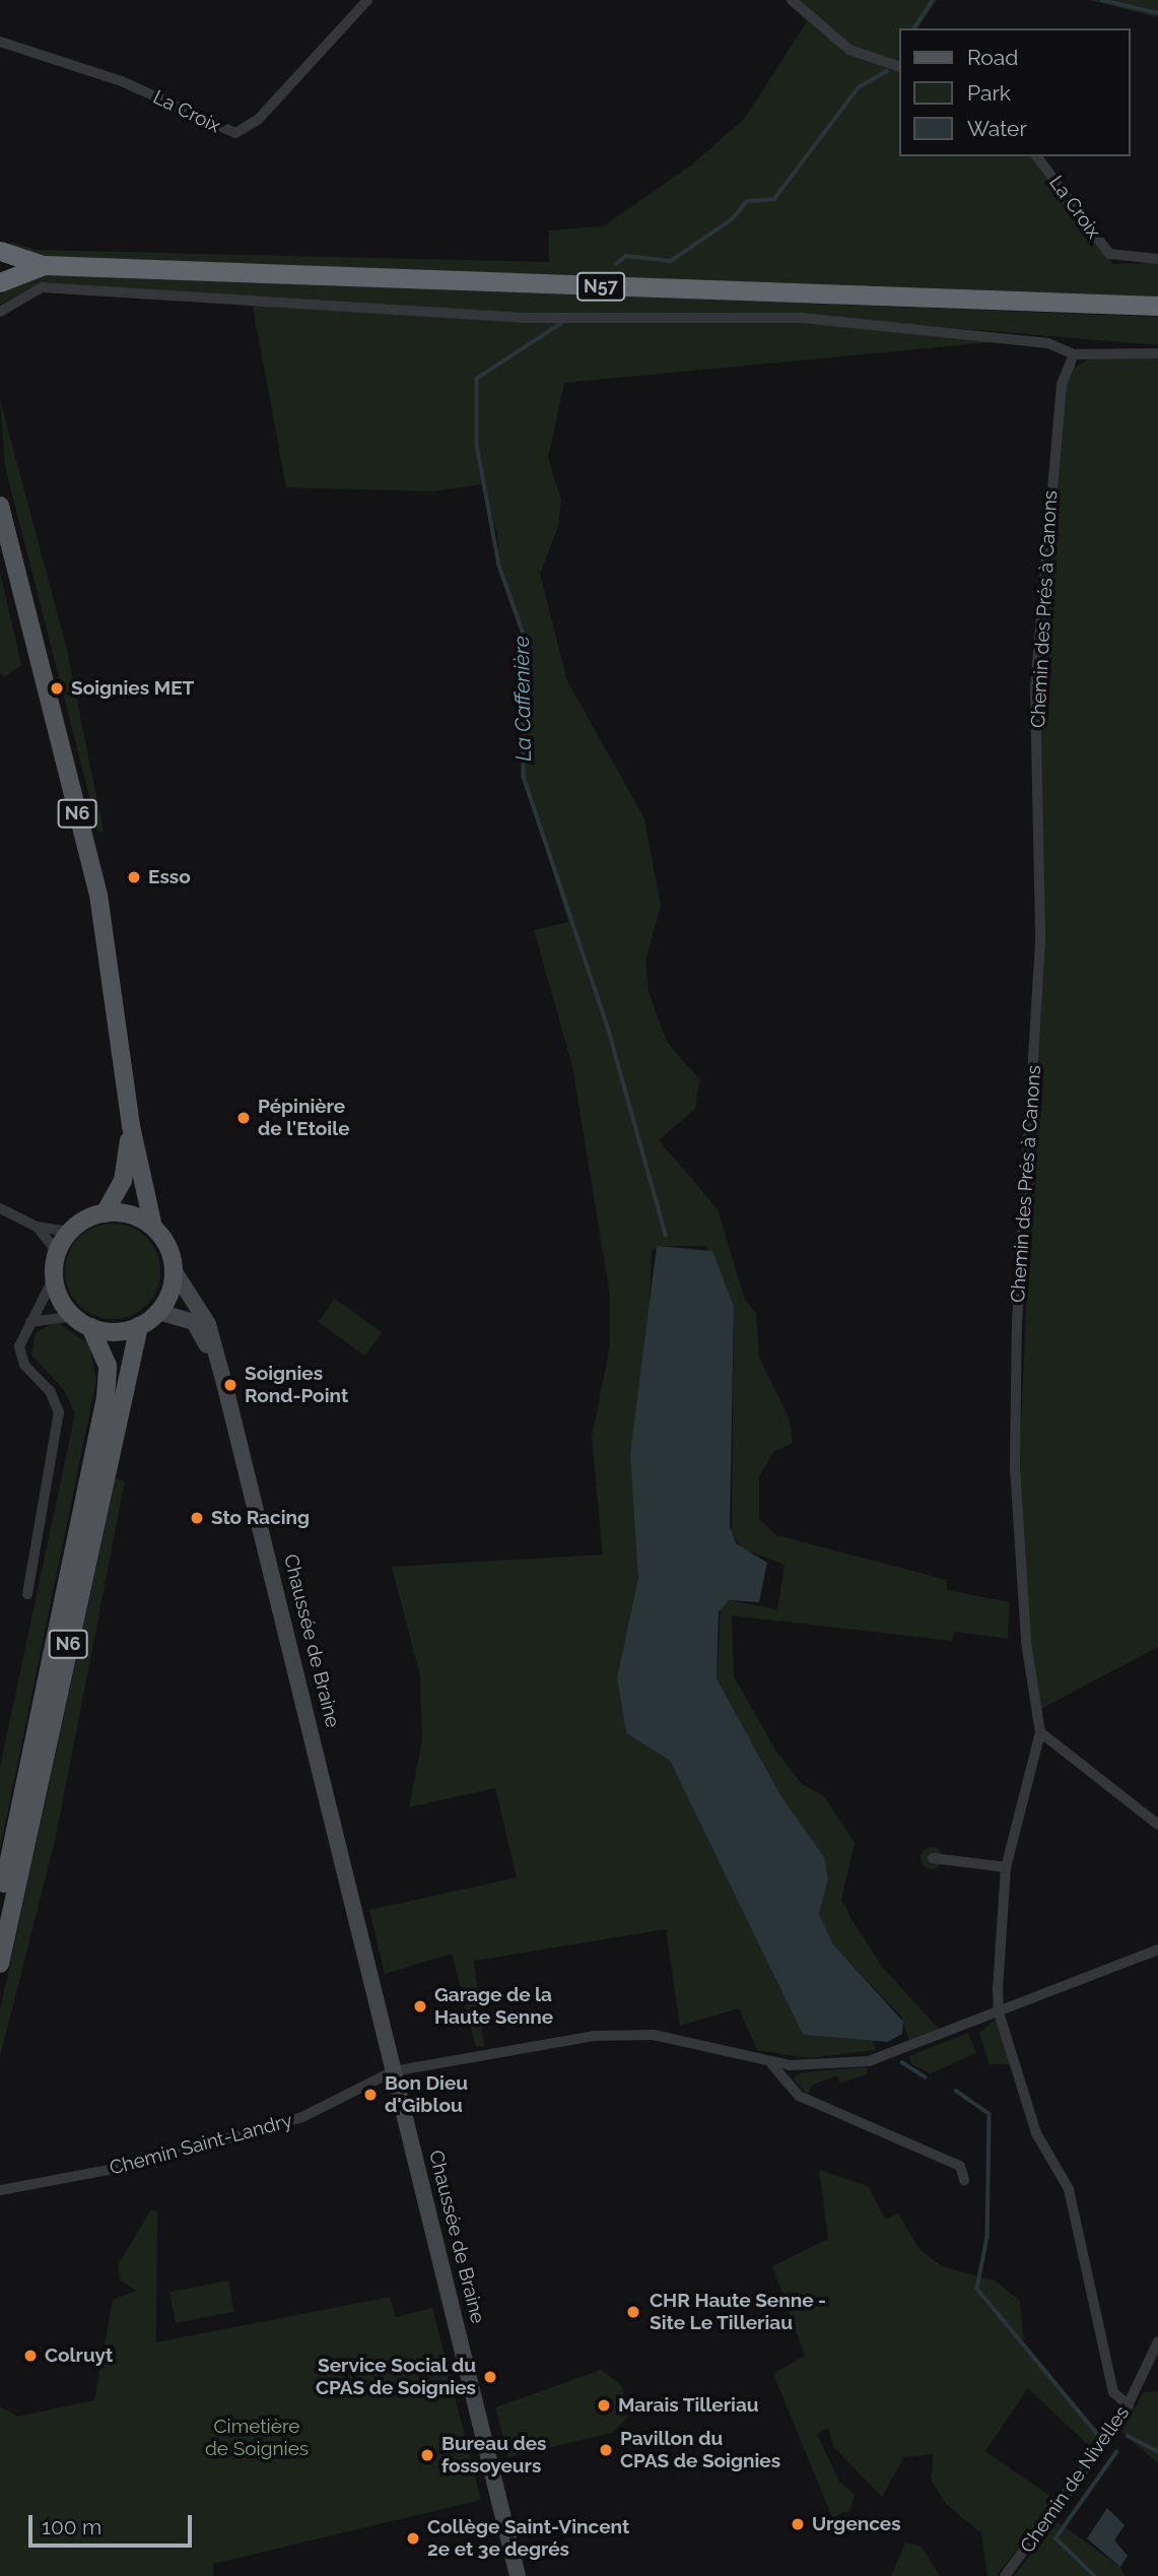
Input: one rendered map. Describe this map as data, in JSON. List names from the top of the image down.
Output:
{
  "streets": {
    "highway": ["N57"],
    "main road": ["N6"],
    "street": [
      "La Croix",
      "Chemin des Prés à Canons",
      "Chaussée de Braine",
      "Chemin Saint-Landry",
      "Chemin de Nivelles"
    ]
  },
  "crossings": [
    ["Chemin des Prés à Canons", "Chemin Saint-Landry"],
    ["N6", "Chaussée de Braine"],
    ["Chaussée de Braine", "Chemin Saint-Landry"]
  ],
  "water": ["La Caffenière"],
  "parks": ["Cimetière de Soignies"],
  "places": [
    "Soignies MET",
    "Esso",
    "Pépinière de l'Etoile",
    "Soignies Rond-Point",
    "Sto Racing",
    "Garage de la Haute Senne",
    "Bon Dieu d'Giblou",
    "CHR Haute Senne - Site Le Tilleriau",
    "Colruyt",
    "Service Social du CPAS de Soignies",
    "Marais Tilleriau",
    "Pavillon du CPAS de Soignies",
    "Bureau des fossoyeurs",
    "Urgences",
    "Collège Saint-Vincent 2e et 3e degrés"
  ],
  "legend": ["Road", "Park", "Water"],
  "scale_bar": "100 m"
}
